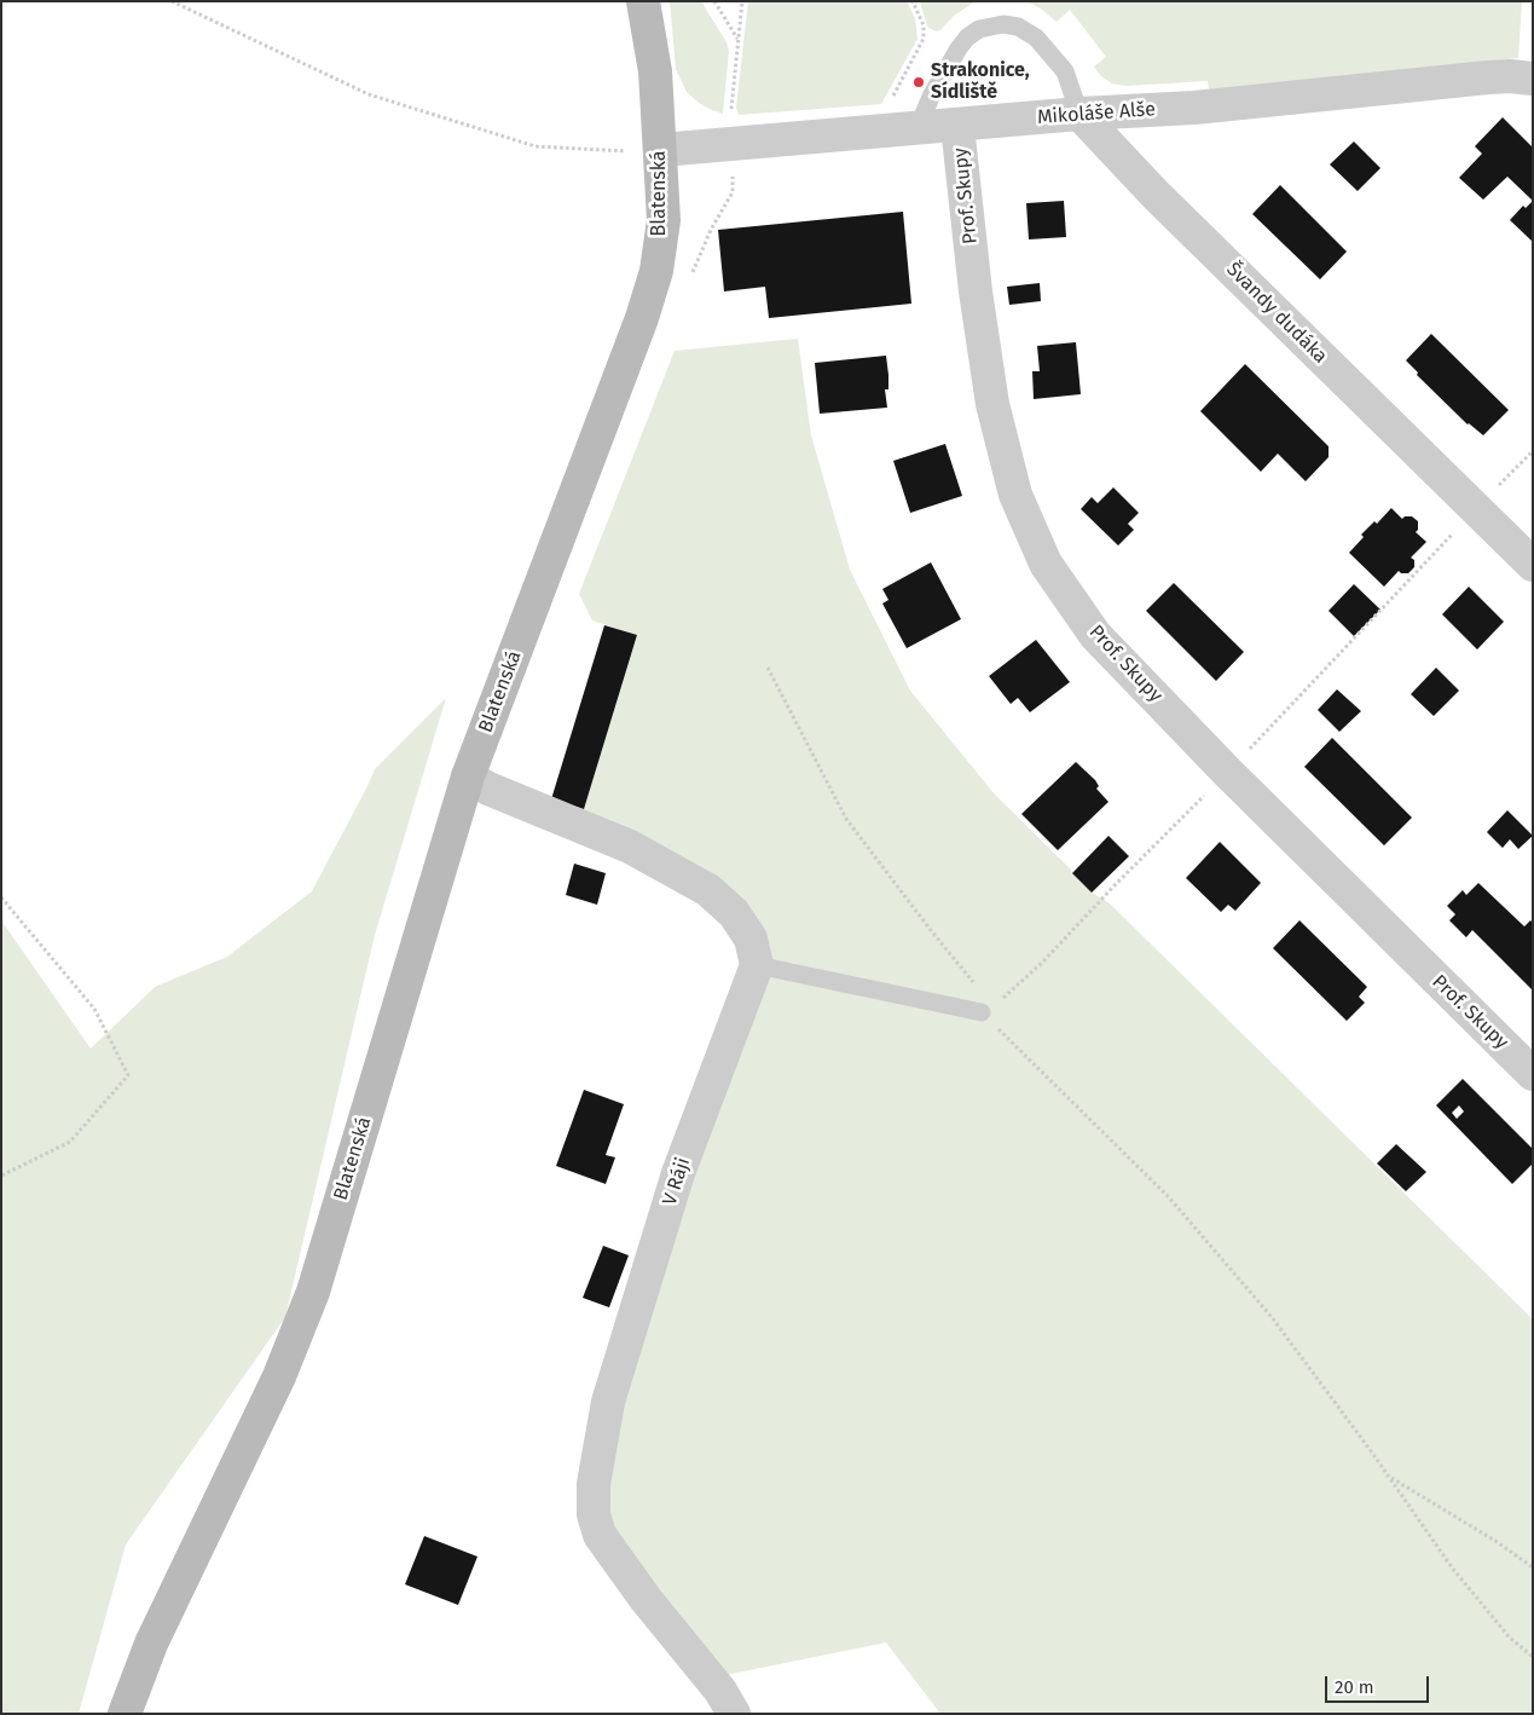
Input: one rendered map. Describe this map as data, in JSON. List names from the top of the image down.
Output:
{
  "streets": {
    "street": [
      "Mikoláše Alše",
      "Blatenská",
      "Prof. Skupy",
      "Švandy dudáka",
      "V Ráji"
    ]
  },
  "crossings": [
    ["Mikoláše Alše", "Blatenská"],
    ["Mikoláše Alše", "Prof. Skupy"],
    ["Mikoláše Alše", "Švandy dudáka"]
  ],
  "places": ["Strakonice, Sídliště"],
  "scale_bar": "20 m"
}
